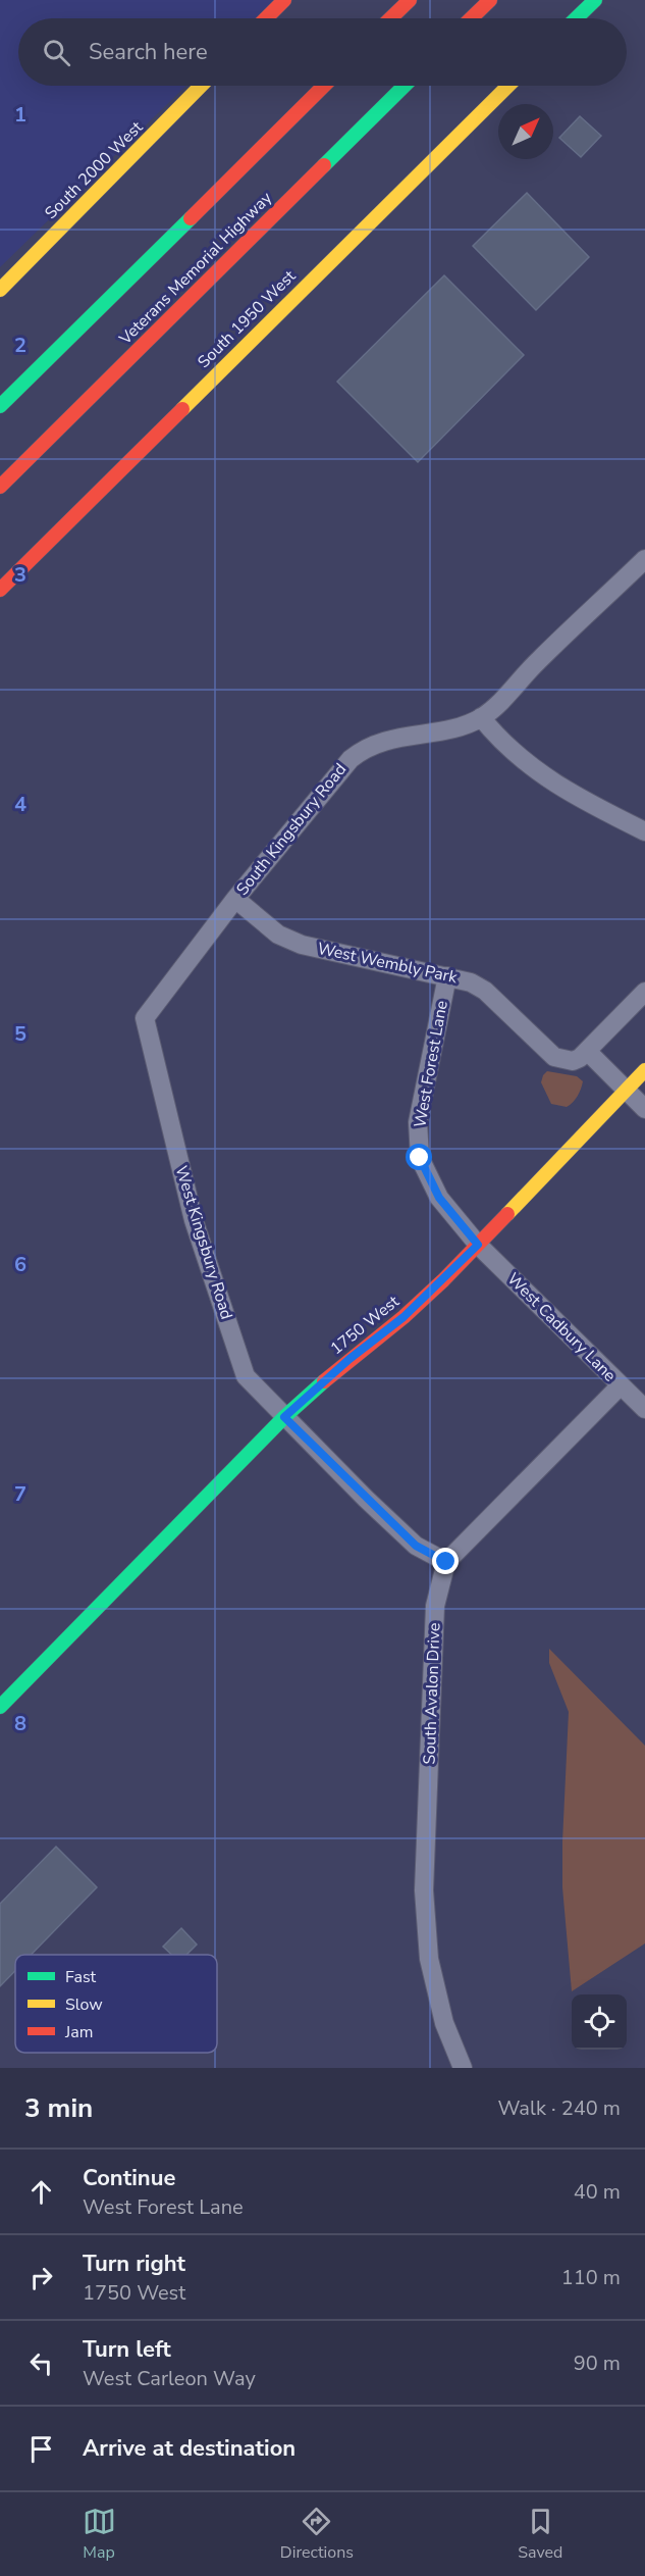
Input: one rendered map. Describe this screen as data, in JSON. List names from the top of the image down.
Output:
{
  "streets": {
    "main road": [
      "South 2000 West",
      "Veterans Memorial Highway",
      "South 1950 West",
      "1750 West"
    ],
    "street": [
      "South Kingsbury Road",
      "West Wembly Park",
      "West Forest Lane",
      "West Kingsbury Road",
      "West Cadbury Lane",
      "South Avalon Drive"
    ]
  },
  "crossings": [
    ["South Kingsbury Road", "West Wembly Park"],
    ["South Kingsbury Road", "West Kingsbury Road"],
    ["West Wembly Park", "West Forest Lane"],
    ["West Forest Lane", "1750 West"],
    ["West Forest Lane", "West Cadbury Lane"],
    ["West Kingsbury Road", "1750 West"],
    ["West Kingsbury Road", "South Avalon Drive"],
    ["1750 West", "West Cadbury Lane"]
  ],
  "legend": ["Fast", "Slow", "Jam"],
  "north": "top right",
  "page": {
    "search": "Search here",
    "heading": ["3 min", "Walk · 240 m"],
    "list": [
      ["Continue", "West Forest Lane", "40 m"],
      ["Turn right", "1750 West", "110 m"],
      ["Turn left", "West Carleon Way", "90 m"],
      "Arrive at destination"
    ],
    "nav": ["Map", "Directions", "Saved"]
  },
  "grid": {
    "rows": [
      "1",
      "2",
      "3",
      "4",
      "5",
      "6",
      "7",
      "8"
    ]
  }
}
